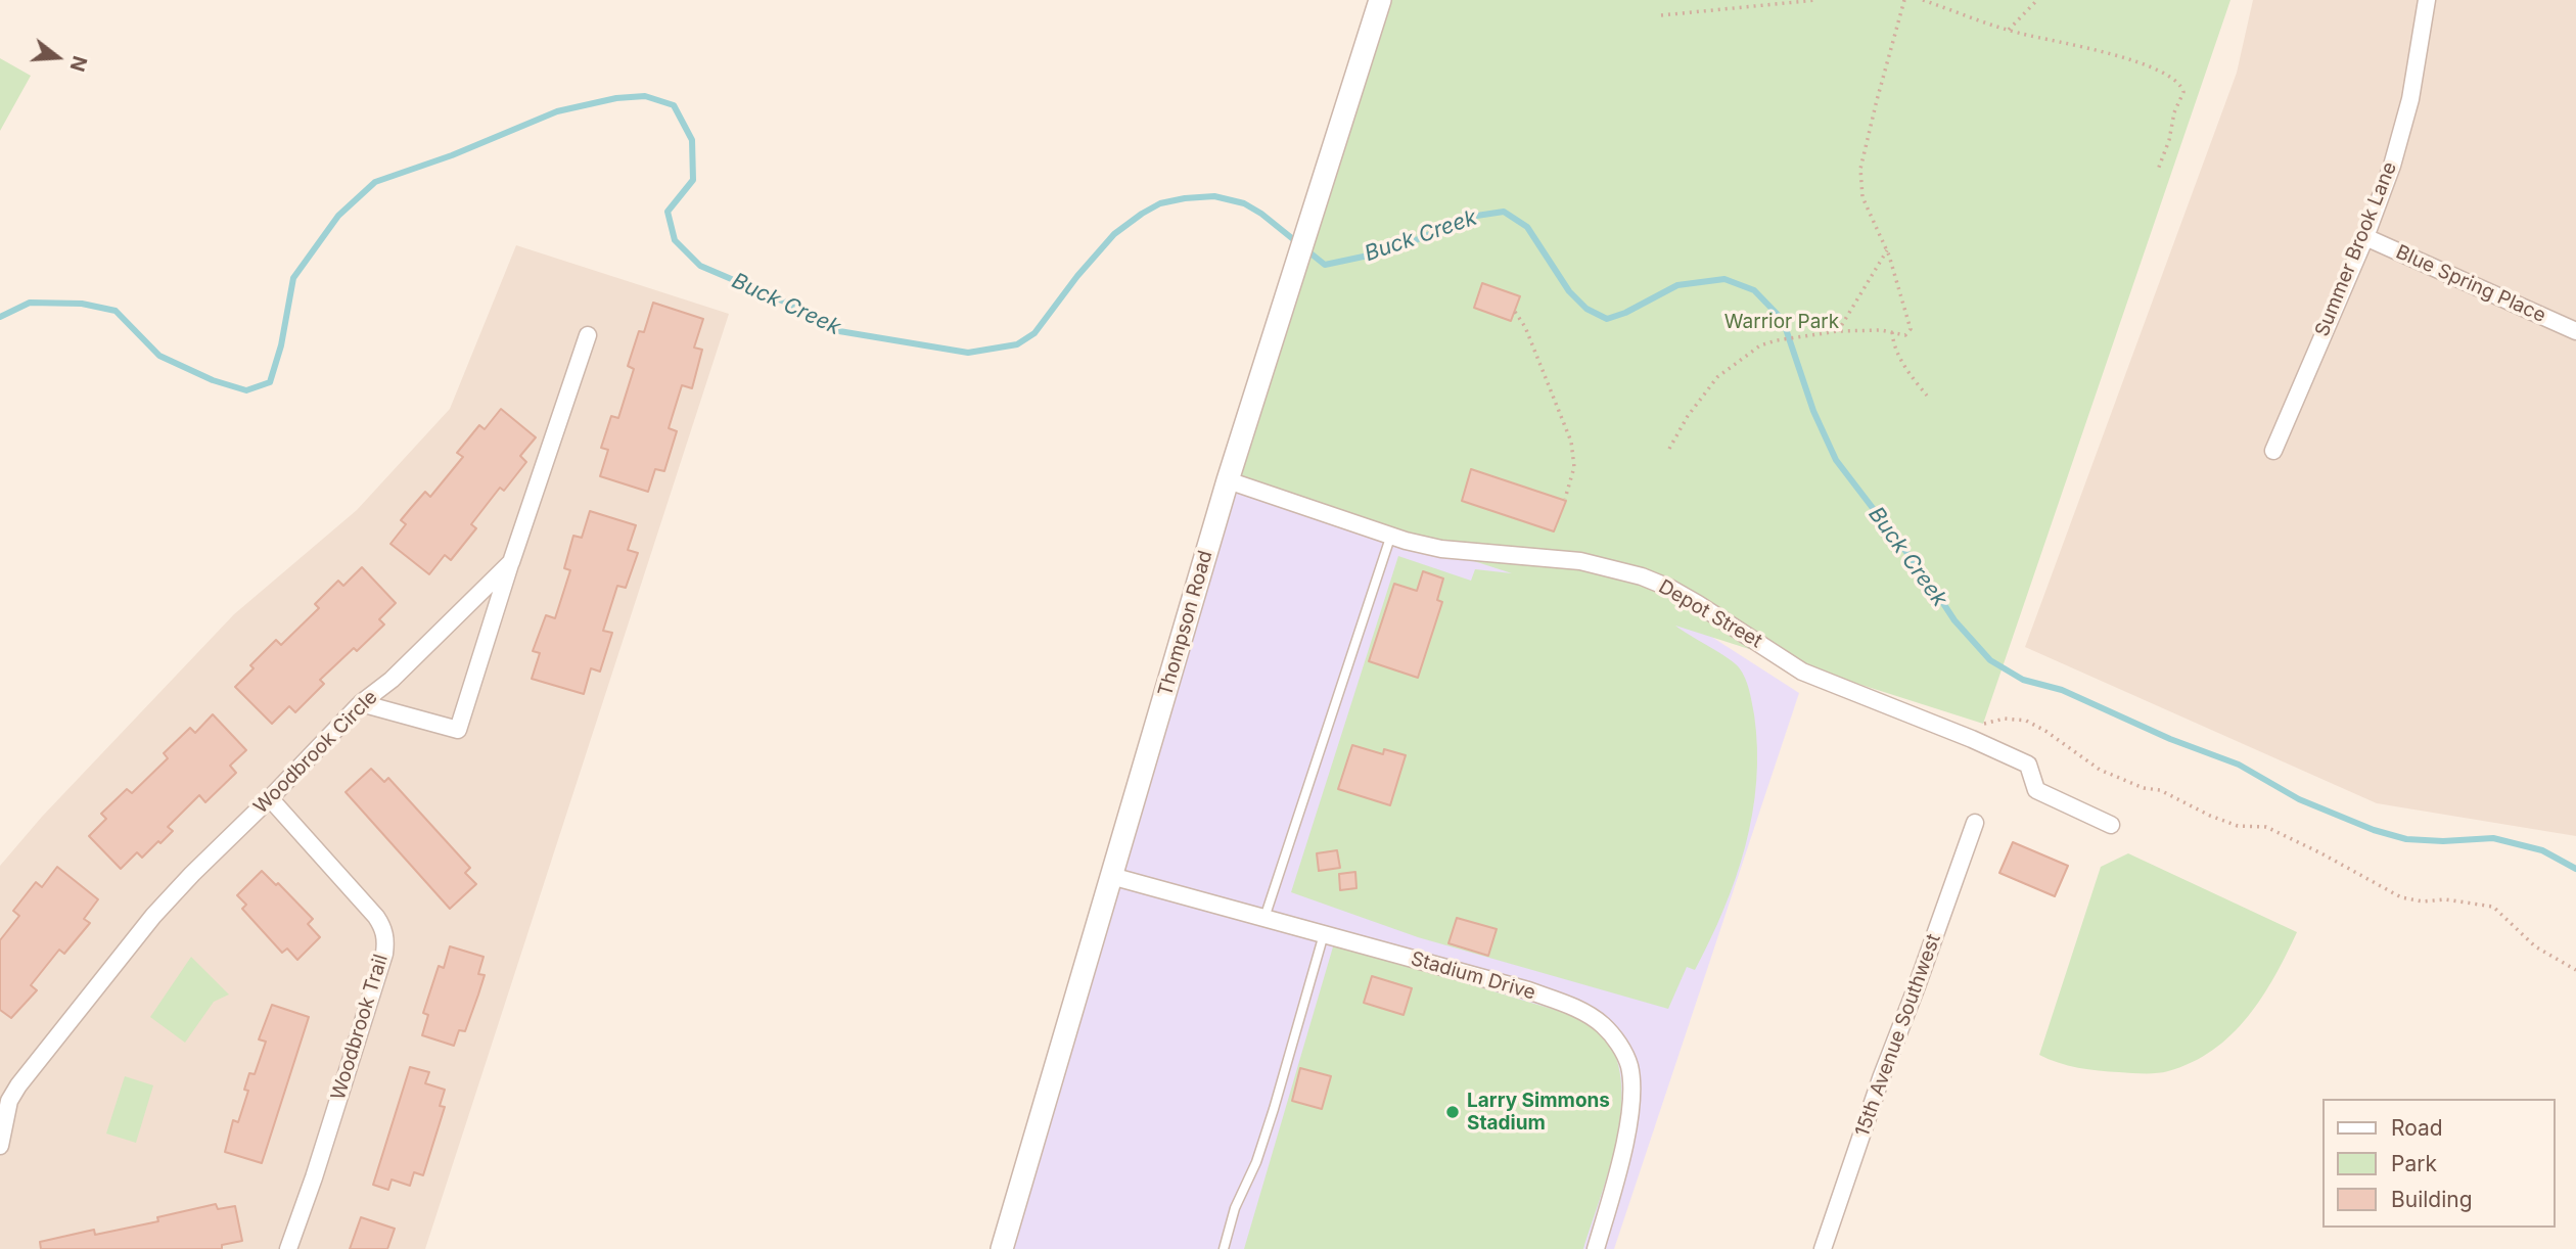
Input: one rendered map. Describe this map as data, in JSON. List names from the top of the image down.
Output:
{
  "streets": {
    "street": [
      "Summer Brook Lane",
      "Blue Spring Place",
      "Depot Street",
      "Thompson Road",
      "Woodbrook Circle",
      "Stadium Drive",
      "Woodbrook Trail",
      "15th Avenue Southwest"
    ]
  },
  "crossings": [
    ["Summer Brook Lane", "Blue Spring Place"],
    ["Depot Street", "Thompson Road"],
    ["Thompson Road", "Stadium Drive"],
    ["Woodbrook Circle", "Woodbrook Trail"]
  ],
  "water": ["Buck Creek"],
  "parks": ["Warrior Park"],
  "places": ["Larry Simmons Stadium"],
  "legend": ["Road", "Park", "Building"],
  "north": "right"
}
